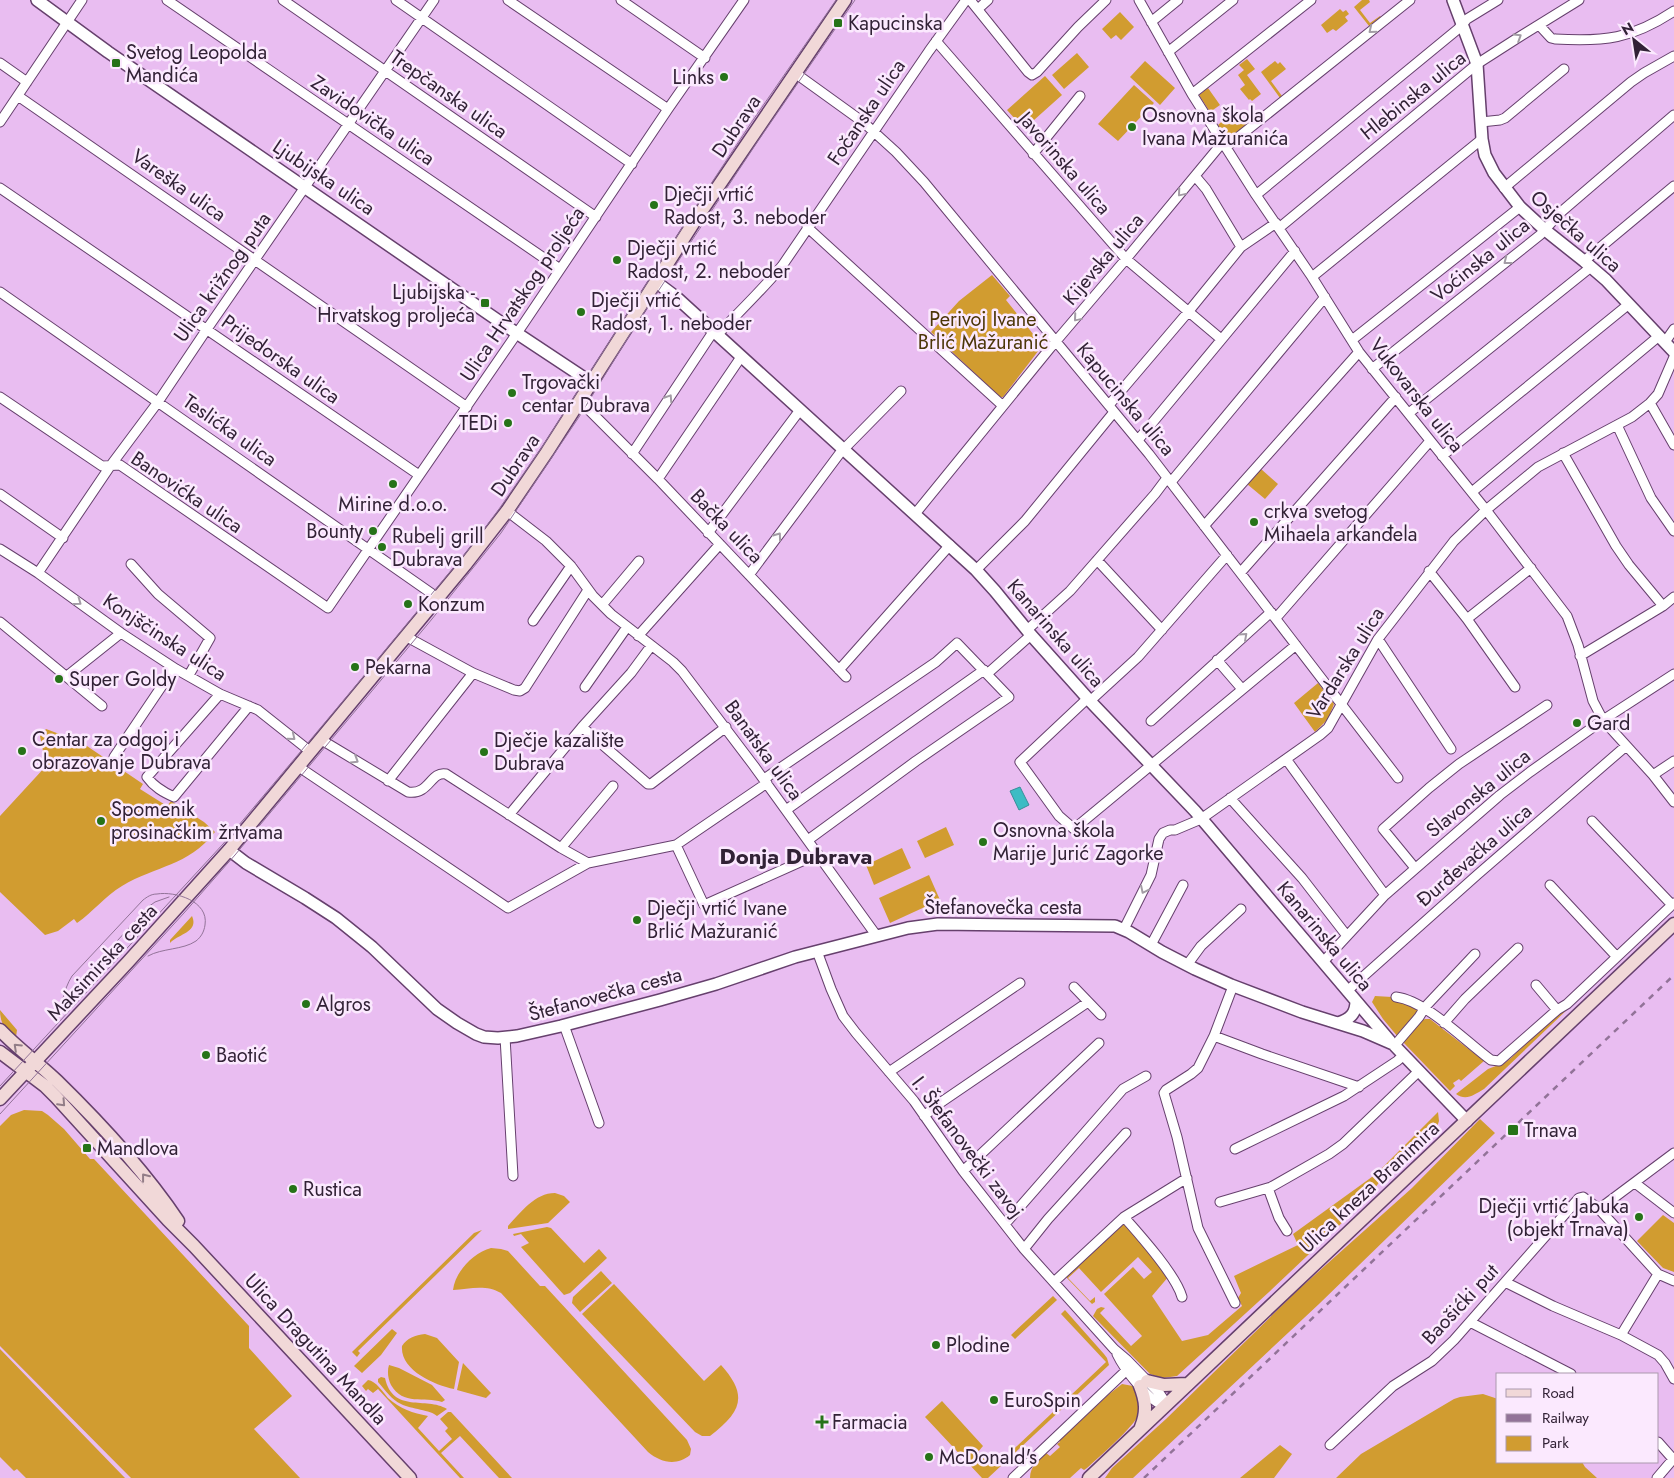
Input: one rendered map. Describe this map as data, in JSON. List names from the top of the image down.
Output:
{
  "streets": {
    "main road": [
      "Dubrava",
      "Maksimirska cesta",
      "Ulica kneza Branimira",
      "Ulica Dragutina Mandla"
    ],
    "street": [
      "Trepčanska ulica",
      "Hlebinska ulica",
      "Fočanska ulica",
      "Zavidovička ulica",
      "Javorinska ulica",
      "Ljubijska ulica",
      "Vareška ulica",
      "Osječka ulica",
      "Kijevska ulica",
      "Voćinska ulica",
      "Ulica križnog puta",
      "Ulica Hrvatskog proljeća",
      "Prijedorska ulica",
      "Vukovarska ulica",
      "Kapucinska ulica",
      "Teslićka ulica",
      "Banovićka ulica",
      "Bačka ulica",
      "Kanarinska ulica",
      "Konjščinska ulica",
      "Vardarska ulica",
      "Banatska ulica",
      "Slavonska ulica",
      "Đurđevačka ulica",
      "Štefanovečka cesta",
      "I. Štefanovečki zavoj",
      "Baošićki put"
    ]
  },
  "crossings": [
    ["Trepčanska ulica", "Ulica križnog puta"],
    ["Trepčanska ulica", "Ulica Hrvatskog proljeća"],
    ["Hlebinska ulica", "Javorinska ulica"],
    ["Hlebinska ulica", "Osječka ulica"],
    ["Hlebinska ulica", "Vukovarska ulica"],
    ["Hlebinska ulica", "Kapucinska ulica"],
    ["Hlebinska ulica", "Kanarinska ulica"],
    ["Fočanska ulica", "Javorinska ulica"],
    ["Fočanska ulica", "Kapucinska ulica"],
    ["Fočanska ulica", "Bačka ulica"],
    ["Fočanska ulica", "Kanarinska ulica"],
    ["Zavidovička ulica", "Ulica križnog puta"],
    ["Zavidovička ulica", "Ulica Hrvatskog proljeća"],
    ["Dubrava", "Ljubijska ulica"],
    ["Dubrava", "Kapucinska ulica"],
    ["Dubrava", "Teslićka ulica"],
    ["Dubrava", "Bačka ulica"],
    ["Dubrava", "Kanarinska ulica"],
    ["Dubrava", "Konjščinska ulica"],
    ["Dubrava", "Banatska ulica"],
    ["Dubrava", "Štefanovečka cesta"],
    ["Dubrava", "Maksimirska cesta"],
    ["Javorinska ulica", "Kijevska ulica"],
    ["Ljubijska ulica", "Ulica križnog puta"],
    ["Ljubijska ulica", "Ulica Hrvatskog proljeća"],
    ["Vareška ulica", "Ulica križnog puta"],
    ["Vareška ulica", "Ulica Hrvatskog proljeća"],
    ["Osječka ulica", "Voćinska ulica"],
    ["Kijevska ulica", "Vukovarska ulica"],
    ["Kijevska ulica", "Kapucinska ulica"],
    ["Kijevska ulica", "Kanarinska ulica"],
    ["Voćinska ulica", "Vukovarska ulica"],
    ["Ulica križnog puta", "Prijedorska ulica"],
    ["Ulica križnog puta", "Teslićka ulica"],
    ["Ulica križnog puta", "Banovićka ulica"],
    ["Ulica križnog puta", "Konjščinska ulica"],
    ["Ulica Hrvatskog proljeća", "Prijedorska ulica"],
    ["Ulica Hrvatskog proljeća", "Teslićka ulica"],
    ["Ulica Hrvatskog proljeća", "Banovićka ulica"],
    ["Vukovarska ulica", "Vardarska ulica"],
    ["Vukovarska ulica", "Slavonska ulica"],
    ["Vukovarska ulica", "Đurđevačka ulica"],
    ["Kapucinska ulica", "Vardarska ulica"],
    ["Kanarinska ulica", "Vardarska ulica"],
    ["Kanarinska ulica", "Slavonska ulica"],
    ["Kanarinska ulica", "Đurđevačka ulica"],
    ["Kanarinska ulica", "Štefanovečka cesta"],
    ["Vardarska ulica", "Štefanovečka cesta"],
    ["Banatska ulica", "Štefanovečka cesta"],
    ["Štefanovečka cesta", "Maksimirska cesta"],
    ["Štefanovečka cesta", "I. Štefanovečki zavoj"],
    ["Štefanovečka cesta", "Ulica kneza Branimira"],
    ["Maksimirska cesta", "Ulica Dragutina Mandla"],
    ["I. Štefanovečki zavoj", "Ulica kneza Branimira"]
  ],
  "districts": ["Donja Dubrava"],
  "parks": ["Perivoj Ivane Brlić Mažuranić"],
  "places": {
    "transit": [
      "Kapucinska",
      "Svetog Leopolda Mandića",
      "Ljubijska - Hrvatskog proljeća",
      "Trnava",
      "Mandlova"
    ],
    "other": [
      "Links",
      "Osnovna škola Ivana Mažuranića",
      "Dječji vrtić Radost, 3. neboder",
      "Dječji vrtić Radost, 2. neboder",
      "Dječji vrtić Radost, 1. neboder",
      "Trgovački centar Dubrava",
      "TEDi",
      "Mirine d.o.o.",
      "crkva svetog Mihaela arkanđela",
      "Bounty",
      "Rubelj grill Dubrava",
      "Konzum",
      "Pekarna",
      "Super Goldy",
      "Gard",
      "Centar za odgoj i obrazovanje Dubrava",
      "Dječje kazalište Dubrava",
      "Spomenik prosinačkim žrtvama",
      "Osnovna škola Marije Jurić Zagorke",
      "Dječji vrtić Ivane Brlić Mažuranić",
      "Algros",
      "Baotić",
      "Rustica",
      "Dječji vrtić Jabuka (objekt Trnava)",
      "Plodine",
      "EuroSpin",
      "McDonald's"
    ],
    "health": ["Farmacia"]
  },
  "legend": ["Road", "Railway", "Park"],
  "north": "top left"
}
